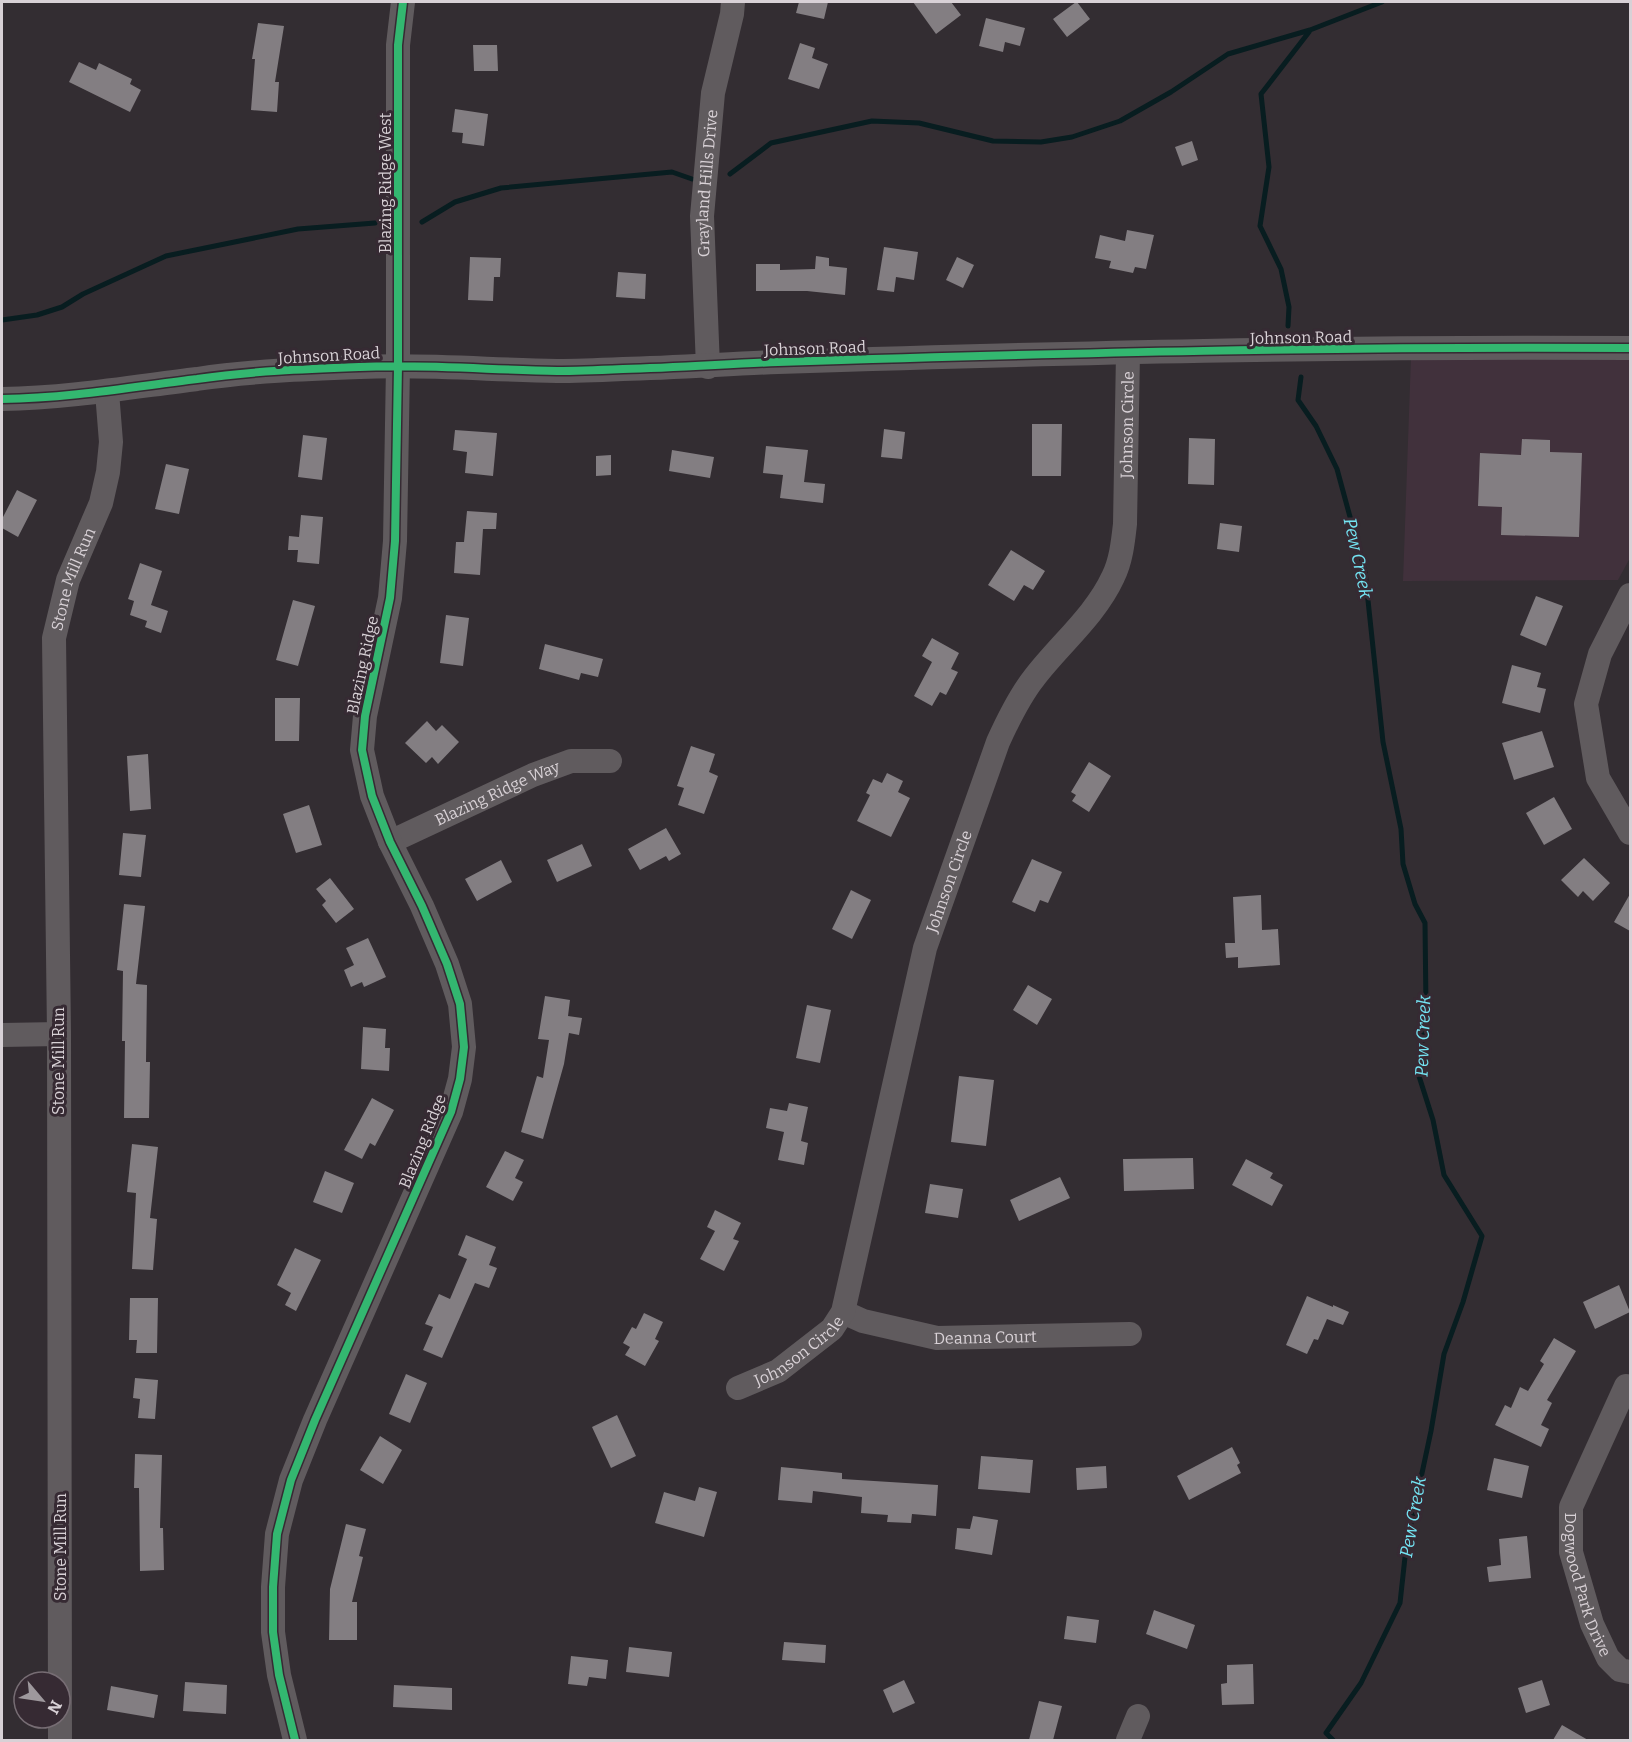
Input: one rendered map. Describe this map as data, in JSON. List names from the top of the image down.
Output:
{
  "streets": {
    "street": [
      "Blazing Ridge West",
      "Grayland Hills Drive",
      "Johnson Road",
      "Johnson Circle",
      "Stone Mill Run",
      "Blazing Ridge",
      "Blazing Ridge Way",
      "Deanna Court",
      "Dogwood Park Drive"
    ]
  },
  "crossings": [
    ["Blazing Ridge West", "Johnson Road"],
    ["Blazing Ridge West", "Blazing Ridge"],
    ["Grayland Hills Drive", "Johnson Road"],
    ["Johnson Road", "Johnson Circle"],
    ["Johnson Road", "Stone Mill Run"],
    ["Johnson Road", "Blazing Ridge"],
    ["Johnson Circle", "Deanna Court"],
    ["Blazing Ridge", "Blazing Ridge Way"]
  ],
  "water": ["Pew Creek"],
  "north": "bottom right"
}
